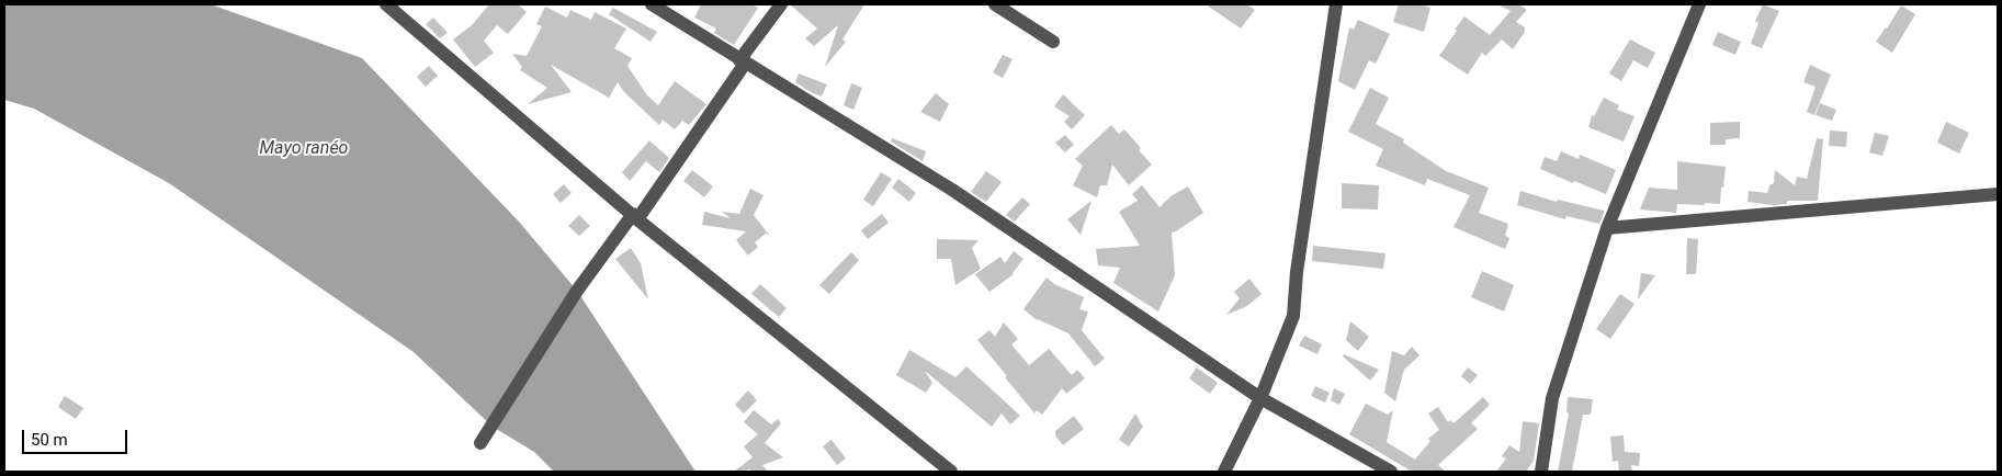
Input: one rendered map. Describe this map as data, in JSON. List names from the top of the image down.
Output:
{
  "water": ["Mayo ranéo"],
  "scale_bar": "50 m"
}
